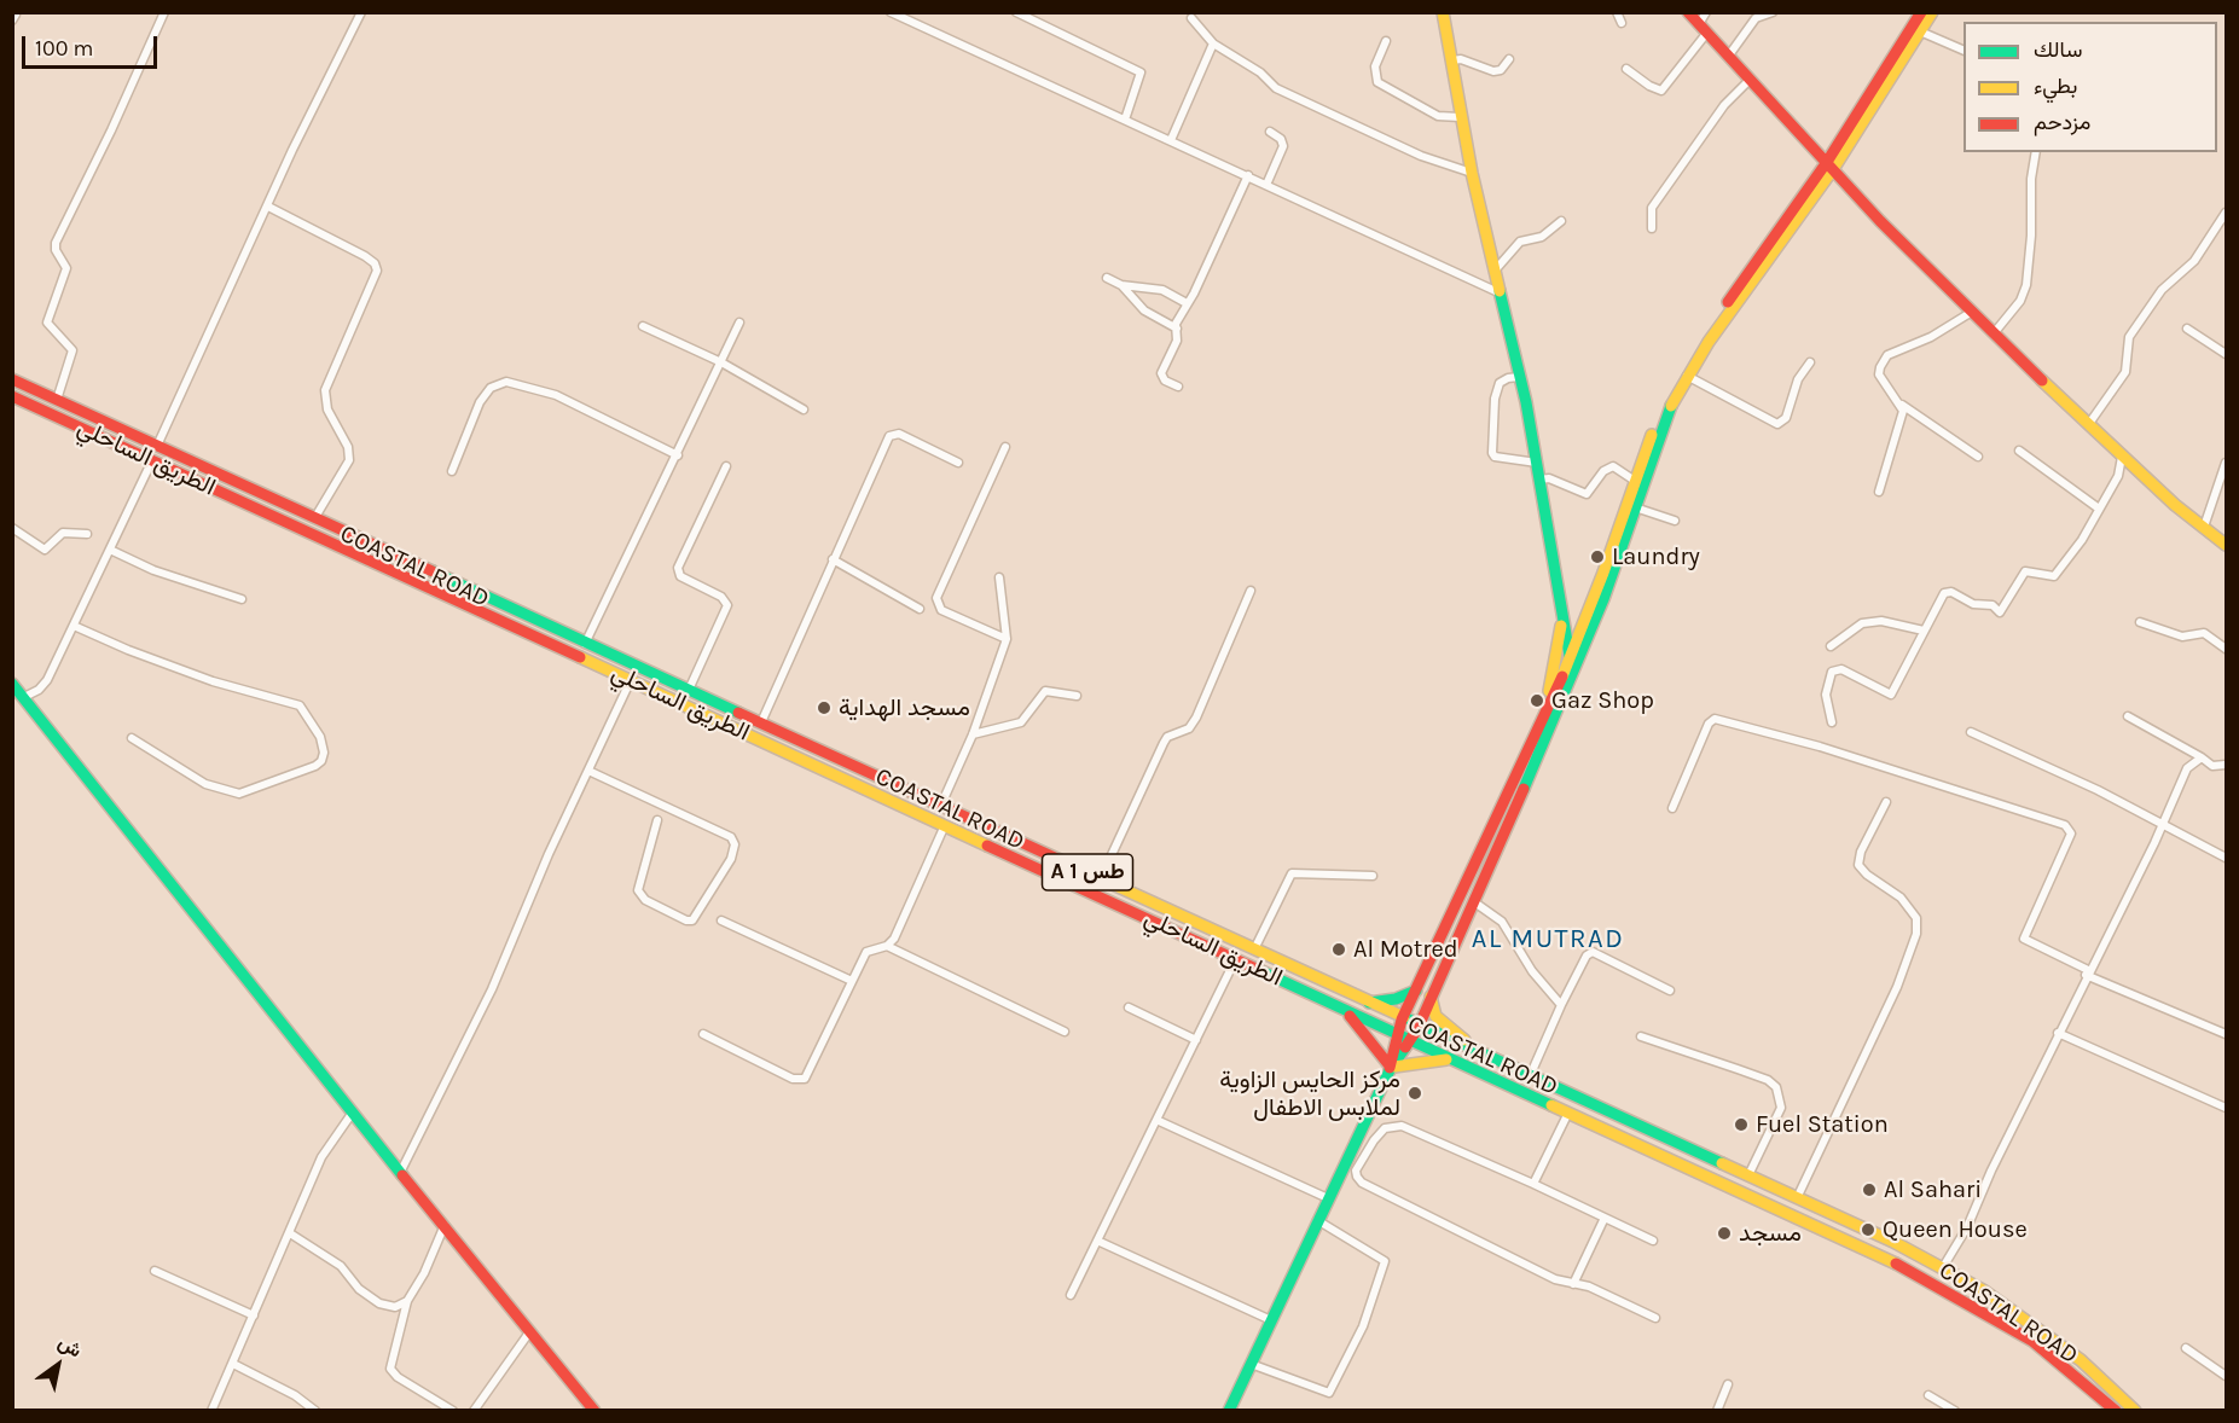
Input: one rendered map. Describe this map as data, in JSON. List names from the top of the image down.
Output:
{
  "streets": {
    "main road": ["الطريق الساحلي", "COASTAL ROAD", "A 1 طس"]
  },
  "districts": ["AL MUTRAD"],
  "places": [
    "Laundry",
    "Gaz Shop",
    "مسجد الهداية",
    "Al Motred",
    "مركز الحايس الزاوية لملابس الاطفال",
    "Fuel Station",
    "Al Sahari",
    "Queen House",
    "مسجد"
  ],
  "legend": ["سالك", "بطيء", "مزدحم"],
  "scale_bar": "100 m",
  "north": "top right"
}
